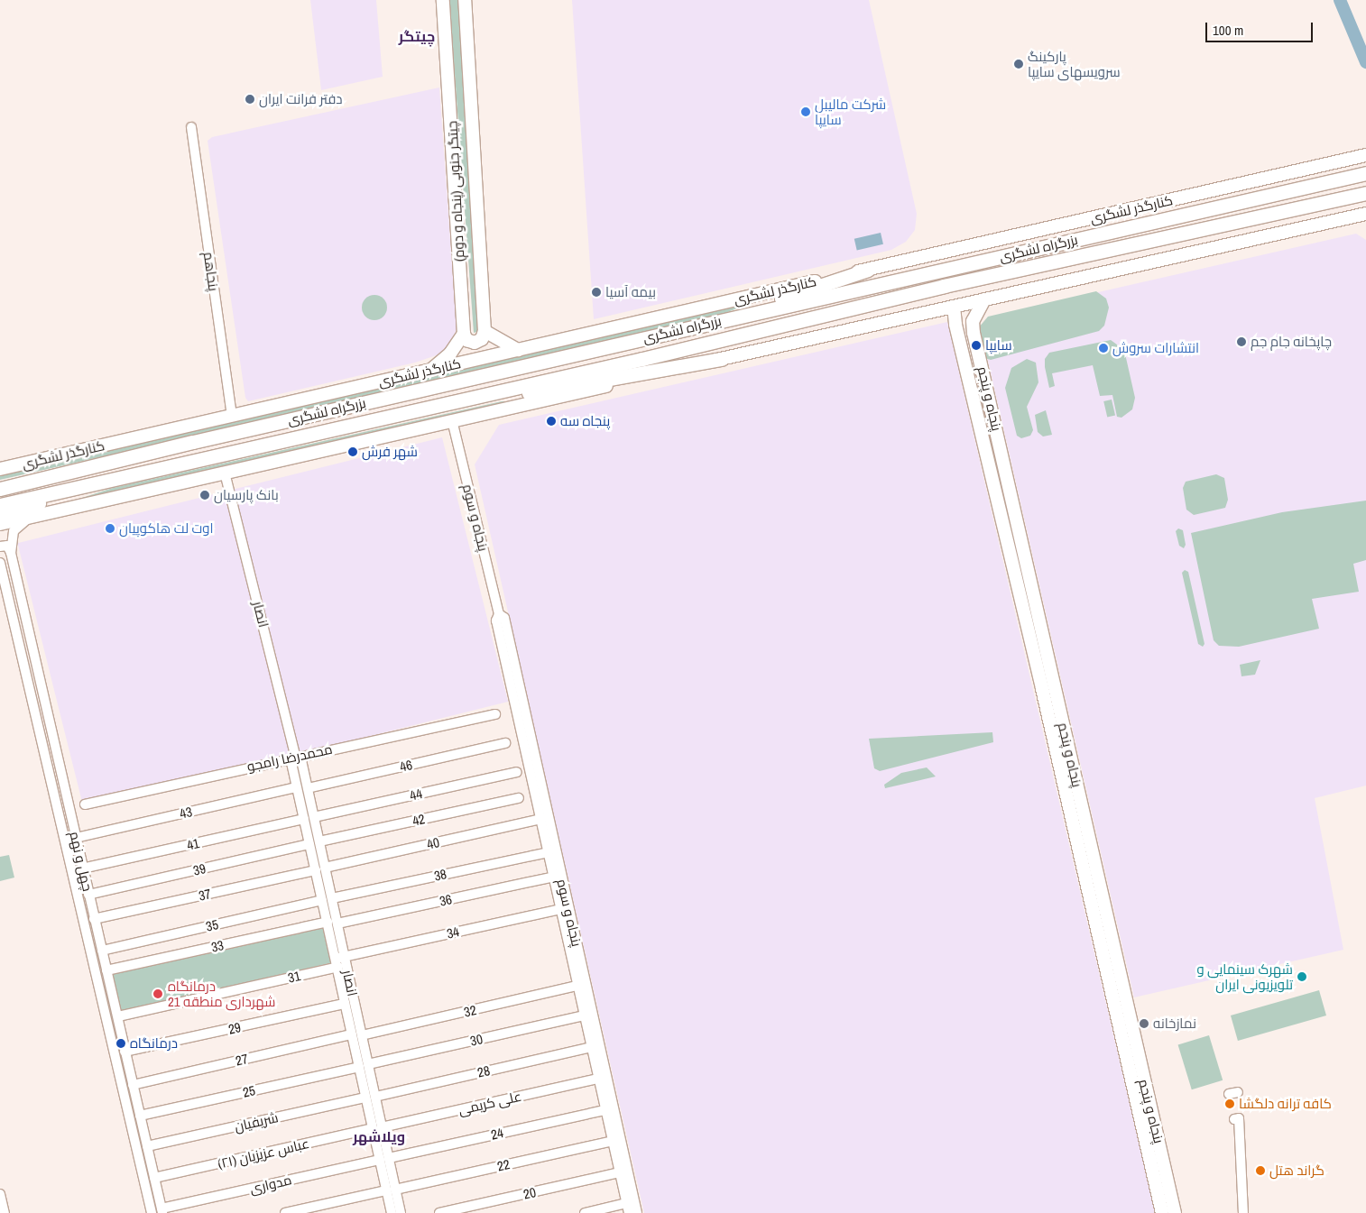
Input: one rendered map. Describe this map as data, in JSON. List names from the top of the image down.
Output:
{
  "streets": {
    "highway": ["بزرگراه لشگری"],
    "main road": ["چیتگر جنوبی (پنجاه و دوم)", "کنارگذر لشگری", "پنجاه و پنجم"],
    "street": [
      "پنجاهم",
      "پنجاه و سوم",
      "انصار",
      "محمدرضا رامجو",
      "46",
      "44",
      "43",
      "42",
      "40",
      "41",
      "چهل و نهم",
      "39",
      "38",
      "37",
      "36",
      "35",
      "34",
      "33",
      "31",
      "32",
      "29",
      "30",
      "27",
      "28",
      "25",
      "علی کریمی",
      "شریفیان",
      "24",
      "عباس عزیزیان (۲۱)",
      "22",
      "مدواری",
      "20"
    ]
  },
  "crossings": [
    ["کنارگذر لشگری", "پنجاهم"],
    ["پنجاه و سوم", "40"],
    ["پنجاه و سوم", "38"],
    ["پنجاه و سوم", "36"],
    ["پنجاه و سوم", "34"],
    ["پنجاه و سوم", "32"],
    ["پنجاه و سوم", "30"],
    ["پنجاه و سوم", "28"],
    ["پنجاه و سوم", "علی کریمی"],
    ["پنجاه و سوم", "24"],
    ["پنجاه و سوم", "22"],
    ["پنجاه و سوم", "20"],
    ["انصار", "محمدرضا رامجو"],
    ["انصار", "46"],
    ["انصار", "44"],
    ["انصار", "43"],
    ["انصار", "42"],
    ["انصار", "40"],
    ["انصار", "41"],
    ["انصار", "39"],
    ["انصار", "38"],
    ["انصار", "37"],
    ["انصار", "36"],
    ["انصار", "35"],
    ["انصار", "34"],
    ["انصار", "33"],
    ["انصار", "31"],
    ["انصار", "32"],
    ["انصار", "29"],
    ["انصار", "30"],
    ["انصار", "27"],
    ["انصار", "28"],
    ["انصار", "25"],
    ["انصار", "علی کریمی"],
    ["انصار", "شریفیان"],
    ["انصار", "24"],
    ["انصار", "عباس عزیزیان (۲۱)"],
    ["انصار", "22"],
    ["انصار", "مدواری"],
    ["43", "چهل و نهم"],
    ["41", "چهل و نهم"],
    ["چهل و نهم", "39"],
    ["چهل و نهم", "37"],
    ["چهل و نهم", "35"],
    ["چهل و نهم", "33"],
    ["چهل و نهم", "31"],
    ["چهل و نهم", "29"],
    ["چهل و نهم", "27"],
    ["چهل و نهم", "25"],
    ["چهل و نهم", "شریفیان"],
    ["چهل و نهم", "عباس عزیزیان (۲۱)"],
    ["چهل و نهم", "مدواری"],
    ["36", "33"],
    ["34", "31"],
    ["30", "25"],
    ["28", "شریفیان"],
    ["علی کریمی", "عباس عزیزیان (۲۱)"],
    ["24", "مدواری"]
  ],
  "districts": ["چیتگر", "ویلاشهر"],
  "places": [
    "پارکینگ سرویسهای سایپا",
    "دفتر فرانت ایران",
    "شرکت مالیبل سایپا",
    "بیمه آسیا",
    "چاپخانه جام جم",
    "سایپا",
    "انتشارات سروش",
    "پنجاه سه",
    "شهر فرش",
    "بانک پارسیان",
    "اوت لت هاکوپیان",
    "شهرک سینمایی و تلویزیونی ایران",
    "درمانگاه شهرداری منطقه 21",
    "نمازخانه",
    "درمانگاه",
    "کافه ترانه دلگشا",
    "گراند هتل"
  ],
  "scale_bar": "100 m"
}
